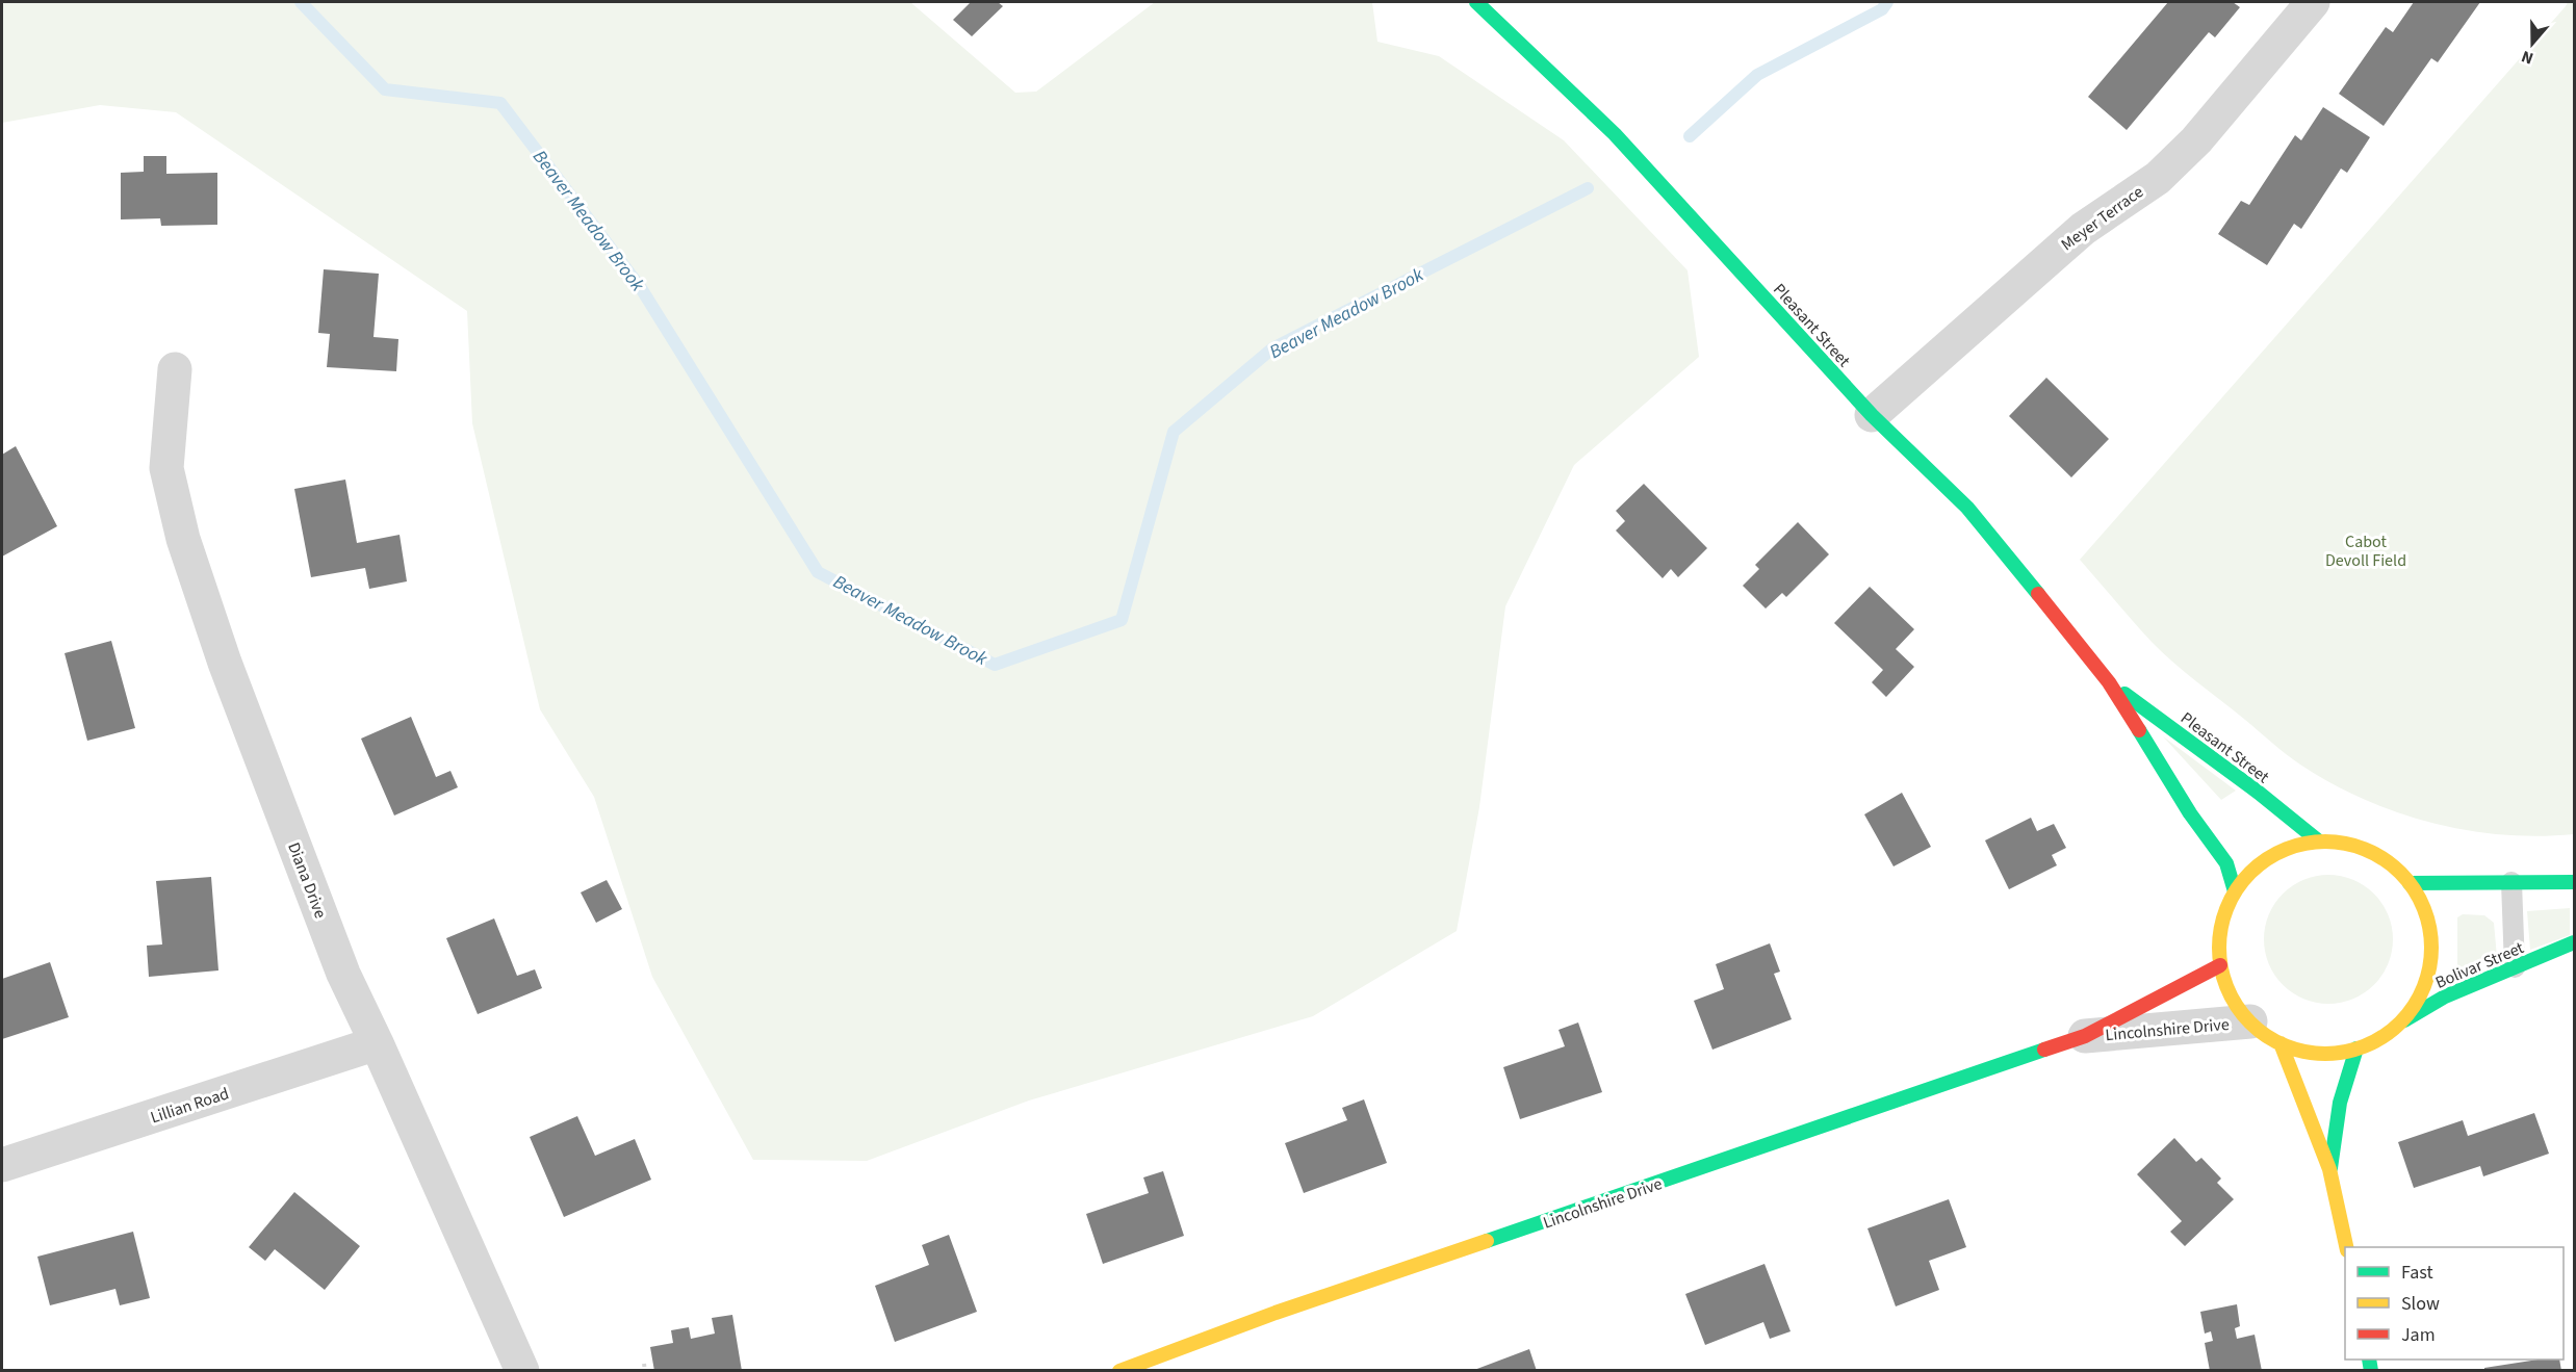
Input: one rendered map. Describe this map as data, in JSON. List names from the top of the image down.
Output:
{
  "streets": {
    "main road": ["Pleasant Street", "Bolivar Street", "Lincolnshire Drive"],
    "street": ["Meyer Terrace", "Diana Drive", "Lillian Road"]
  },
  "crossings": [
    ["Meyer Terrace", "Pleasant Street"],
    ["Pleasant Street", "Bolivar Street"],
    ["Pleasant Street", "Lincolnshire Drive"],
    ["Diana Drive", "Lillian Road"],
    ["Bolivar Street", "Lincolnshire Drive"]
  ],
  "water": ["Beaver Meadow Brook"],
  "parks": ["Cabot Devoll Field"],
  "legend": ["Fast", "Slow", "Jam"],
  "north": "bottom"
}
